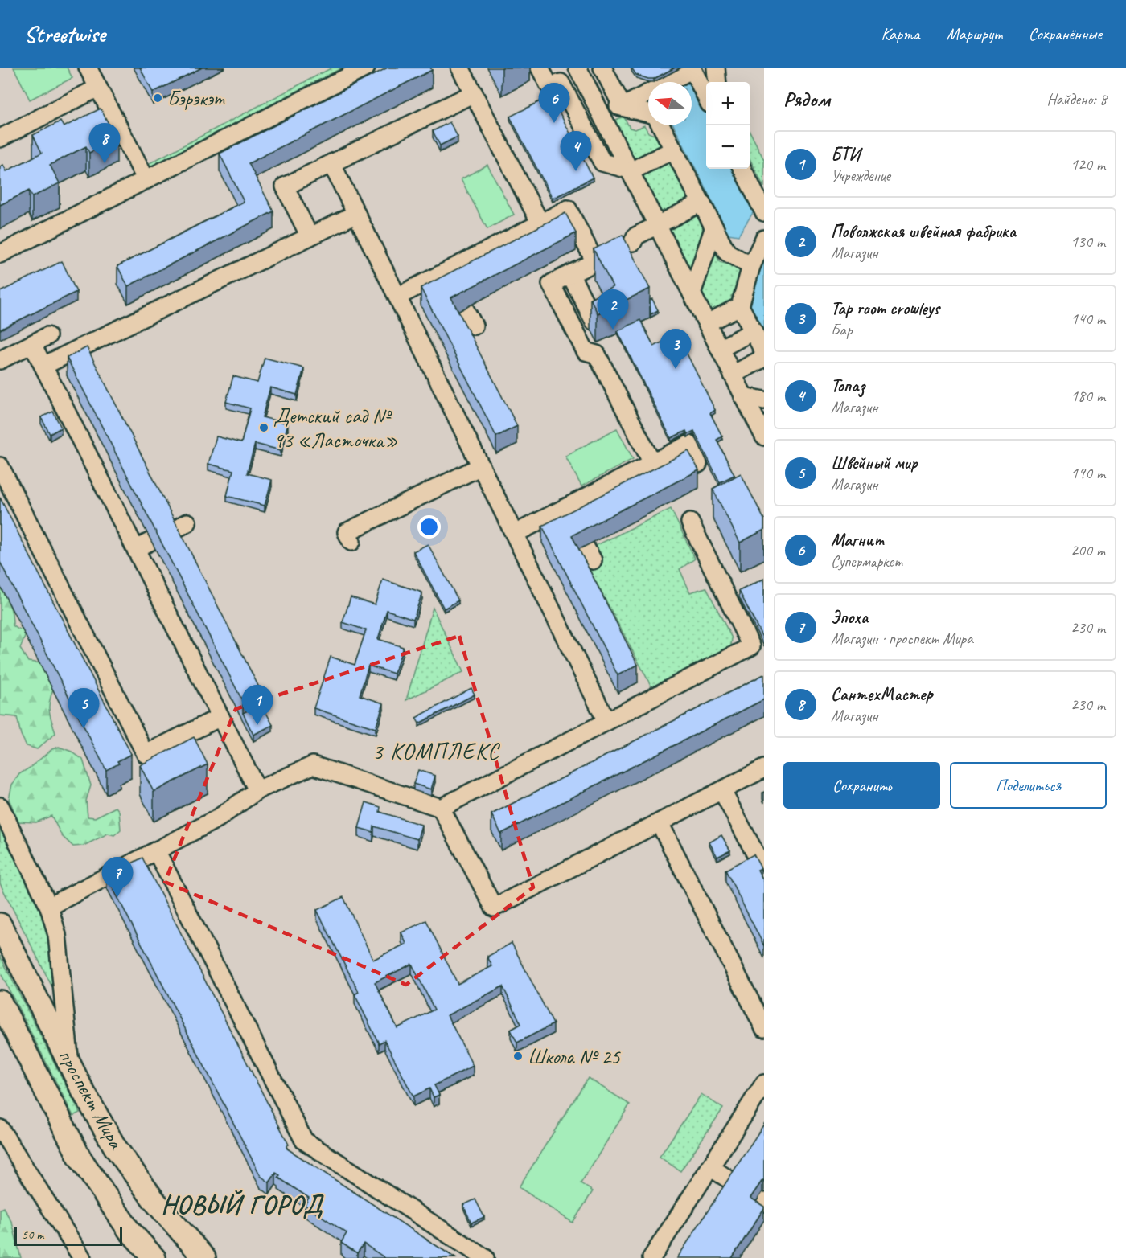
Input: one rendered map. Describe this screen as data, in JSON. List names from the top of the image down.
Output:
{
  "streets": {
    "main road": ["проспект Мира"]
  },
  "districts": ["3 КОМПЛЕКС", "НОВЫЙ ГОРОД"],
  "places": ["Бэрэкэт", "Детский сад № 93 «Ласточка»", "Школа № 25"],
  "scale_bar": "50 m",
  "north": "left",
  "page": {
    "header": "Streetwise",
    "nav": ["Карта", "Маршрут", "Сохранённые"],
    "heading": ["Рядом", "Найдено: 8"],
    "map_buttons": ["+", "−"],
    "pins": [
      "6",
      "8",
      "4",
      "2",
      "3",
      "1",
      "5",
      "7"
    ],
    "list": [
      {
        "mark": "1",
        "name": "БТИ",
        "note": "Учреждение",
        "value": "120 m"
      },
      {
        "mark": "2",
        "name": "Поволжская швейная фабрика",
        "note": "Магазин",
        "value": "130 m"
      },
      {
        "mark": "3",
        "name": "Tap room сrowleys",
        "note": "Бар",
        "value": "140 m"
      },
      {
        "mark": "4",
        "name": "Топаз",
        "note": "Магазин",
        "value": "180 m"
      },
      {
        "mark": "5",
        "name": "Швейный мир",
        "note": "Магазин",
        "value": "190 m"
      },
      {
        "mark": "6",
        "name": "Магнит",
        "note": "Супермаркет",
        "value": "200 m"
      },
      {
        "mark": "7",
        "name": "Эпоха",
        "note": "Магазин · проспект Мира",
        "value": "230 m"
      },
      {
        "mark": "8",
        "name": "СантехМастер",
        "note": "Магазин",
        "value": "230 m"
      }
    ],
    "buttons": ["Сохранить", "Поделиться"],
    "scale": "50 m"
  }
}
